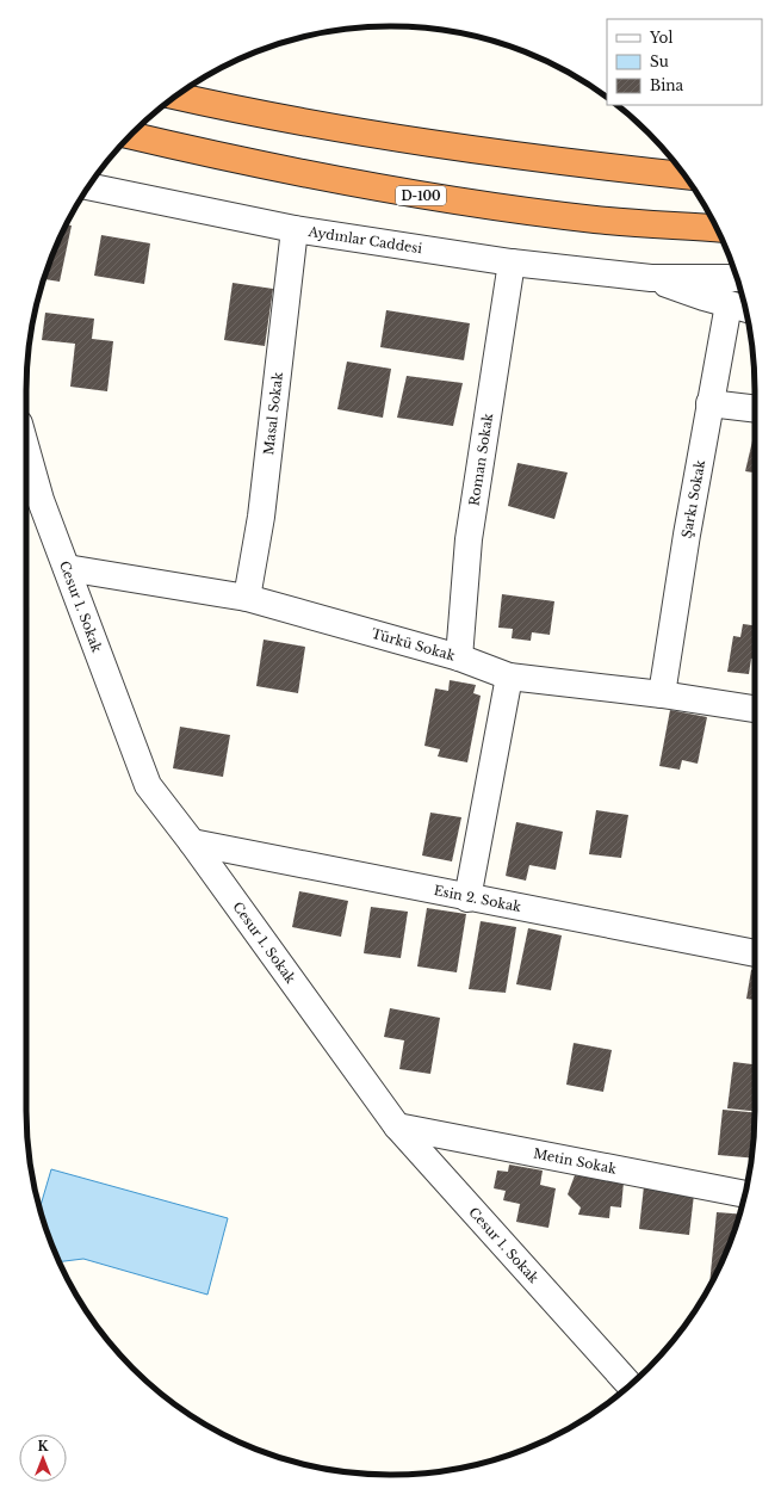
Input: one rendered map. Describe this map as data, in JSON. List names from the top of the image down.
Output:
{
  "streets": {
    "highway": ["D-100"],
    "street": [
      "Aydınlar Caddesi",
      "Masal Sokak",
      "Roman Sokak",
      "Şarkı Sokak",
      "Cesur 1. Sokak",
      "Türkü Sokak",
      "Esin 2. Sokak",
      "Metin Sokak"
    ]
  },
  "crossings": [
    ["Aydınlar Caddesi", "Masal Sokak"],
    ["Aydınlar Caddesi", "Roman Sokak"],
    ["Masal Sokak", "Türkü Sokak"],
    ["Roman Sokak", "Türkü Sokak"],
    ["Şarkı Sokak", "Türkü Sokak"],
    ["Cesur 1. Sokak", "Türkü Sokak"],
    ["Cesur 1. Sokak", "Esin 2. Sokak"],
    ["Cesur 1. Sokak", "Metin Sokak"]
  ],
  "legend": ["Yol", "Su", "Bina"],
  "north": "top"
}
